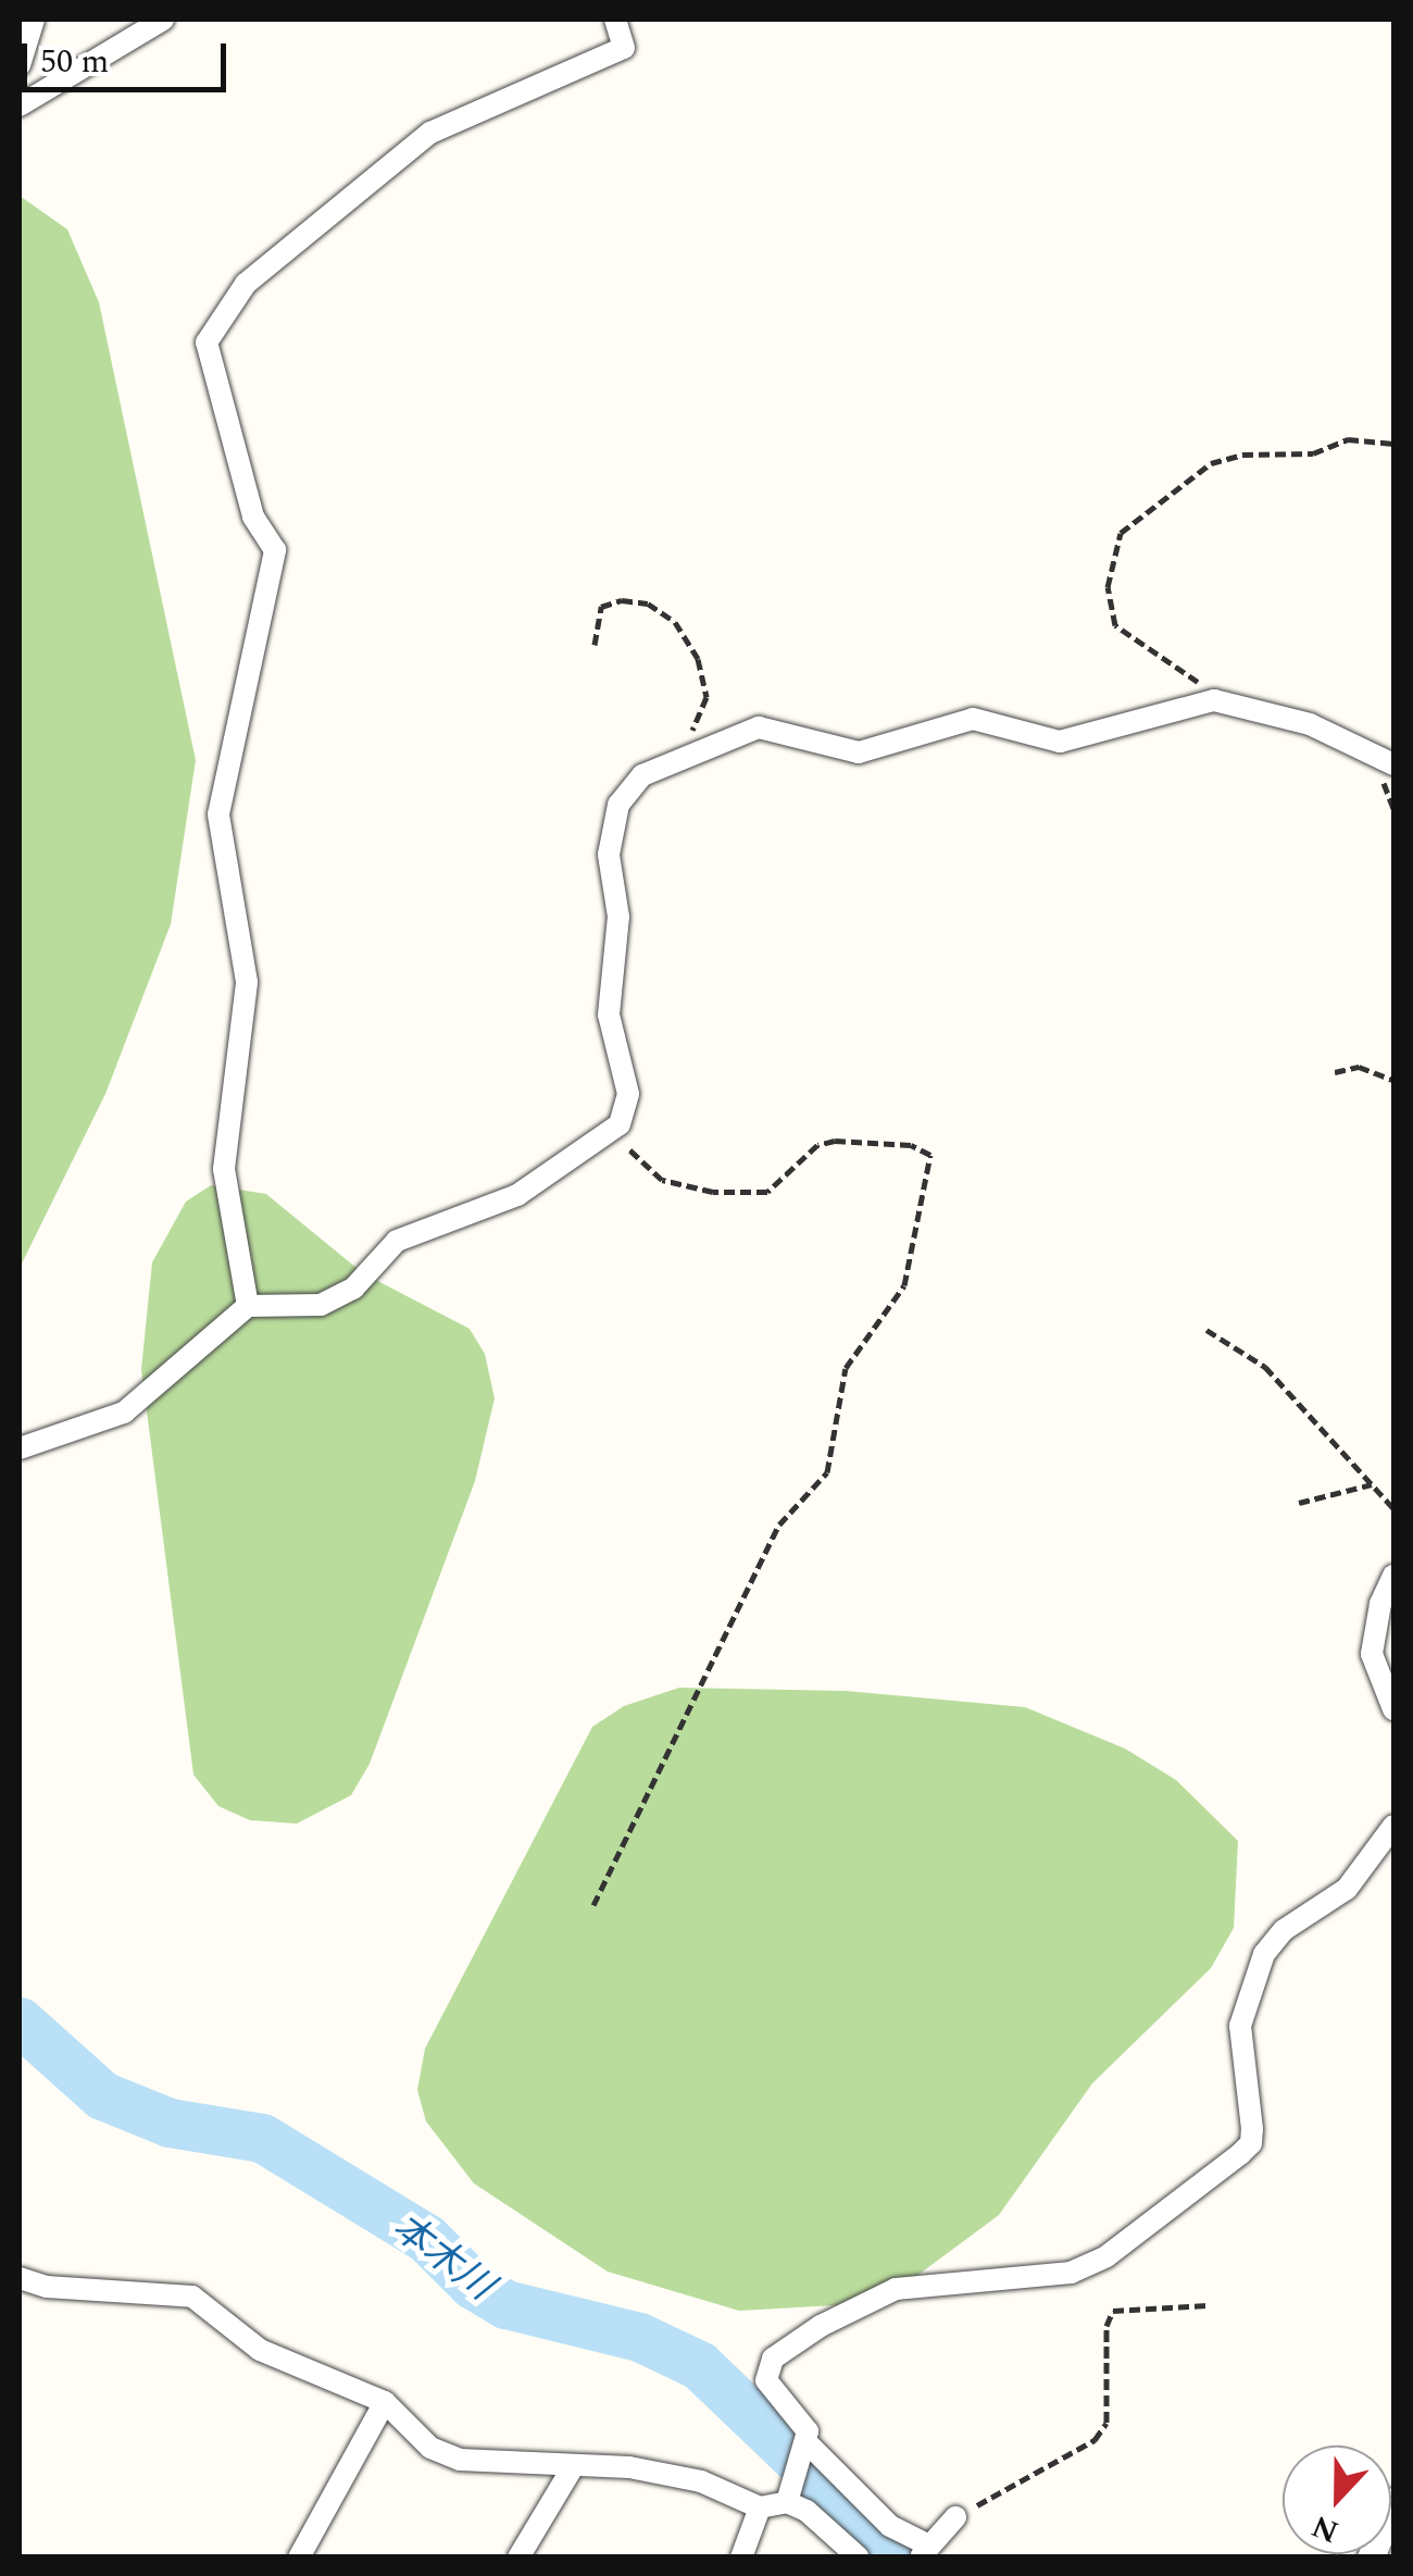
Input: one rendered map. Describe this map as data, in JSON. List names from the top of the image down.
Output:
{
  "water": ["本木川"],
  "scale_bar": "50 m",
  "north": "bottom"
}
